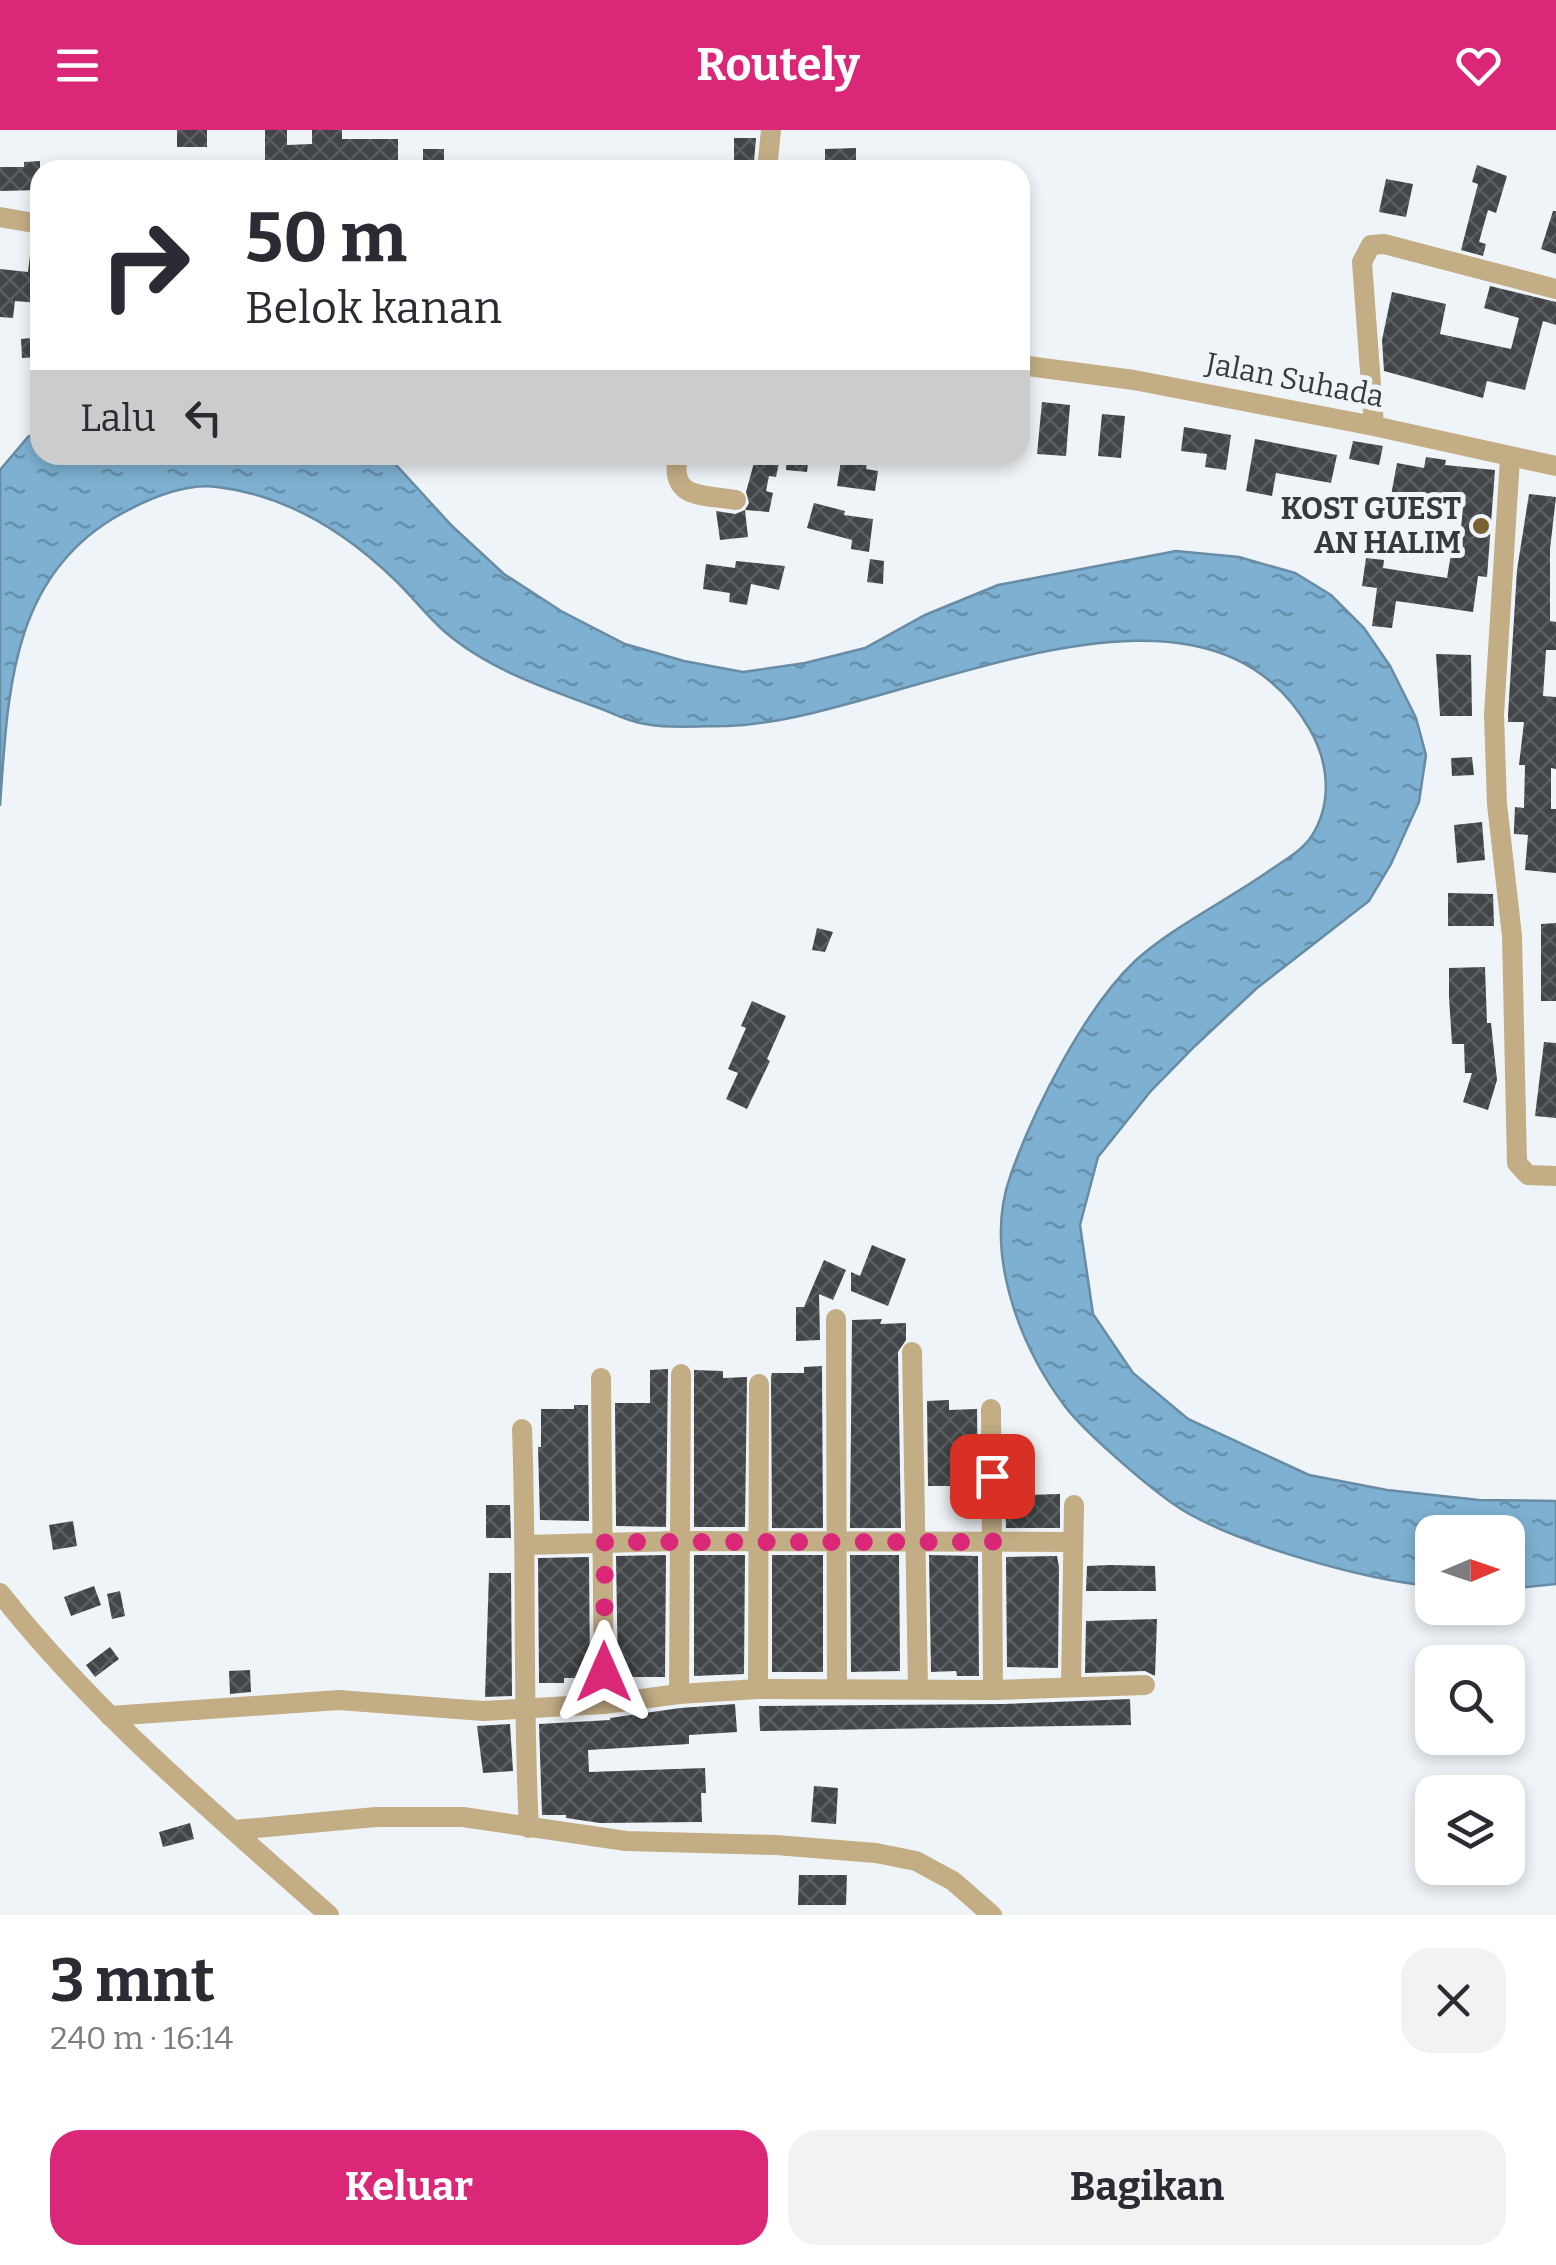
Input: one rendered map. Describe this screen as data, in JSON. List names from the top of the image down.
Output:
{
  "streets": {
    "street": ["Jalan Suhada"]
  },
  "places": ["KOST GUEST AN HALIM"],
  "north": "right",
  "page": {
    "header": "Routely",
    "turn": ["50 m", "Belok kanan"],
    "then": "Lalu",
    "heading": ["3 mnt", "240 m · 16:14"],
    "buttons": ["Keluar", "Bagikan"]
  }
}
